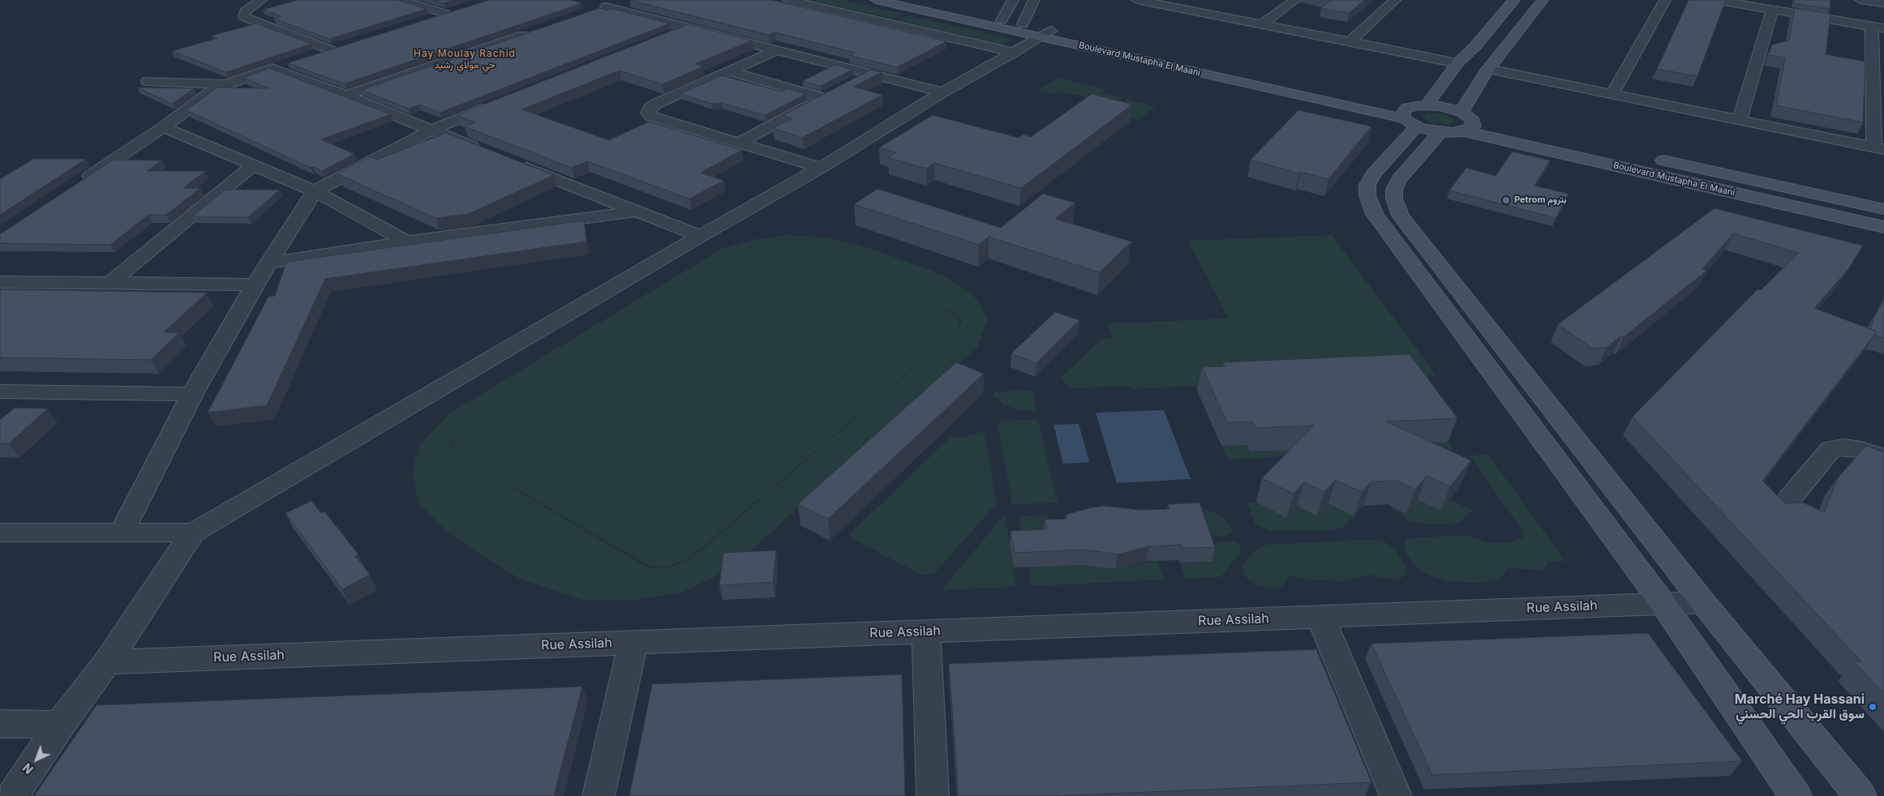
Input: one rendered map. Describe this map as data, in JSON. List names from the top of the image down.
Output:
{
  "streets": {
    "main road": ["Boulevard Mustapha El Maani"],
    "street": ["Rue Assilah"]
  },
  "districts": ["Hay Moulay Rachid حي مولاي رشيد"],
  "places": ["Petrom بتروم", "Marché Hay Hassani سوق القرب الحي الحسني"],
  "north": "bottom left"
}
